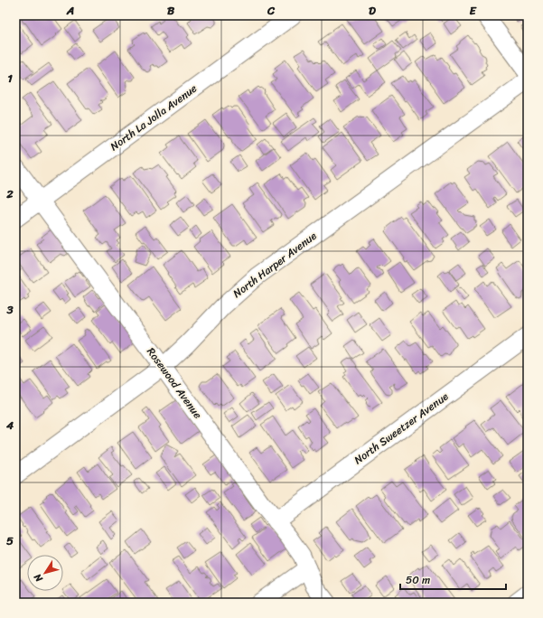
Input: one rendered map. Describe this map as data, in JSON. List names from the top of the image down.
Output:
{
  "streets": {
    "street": [
      "North La Jolla Avenue",
      "North Harper Avenue",
      "Rosewood Avenue",
      "North Sweetzer Avenue"
    ]
  },
  "crossings": [
    ["North La Jolla Avenue", "Rosewood Avenue"],
    ["North Harper Avenue", "Rosewood Avenue"],
    ["Rosewood Avenue", "North Sweetzer Avenue"]
  ],
  "scale_bar": "50 m",
  "north": "bottom left",
  "grid": {
    "columns": [
      "A",
      "B",
      "C",
      "D",
      "E"
    ],
    "rows": [
      "1",
      "2",
      "3",
      "4",
      "5"
    ]
  }
}
